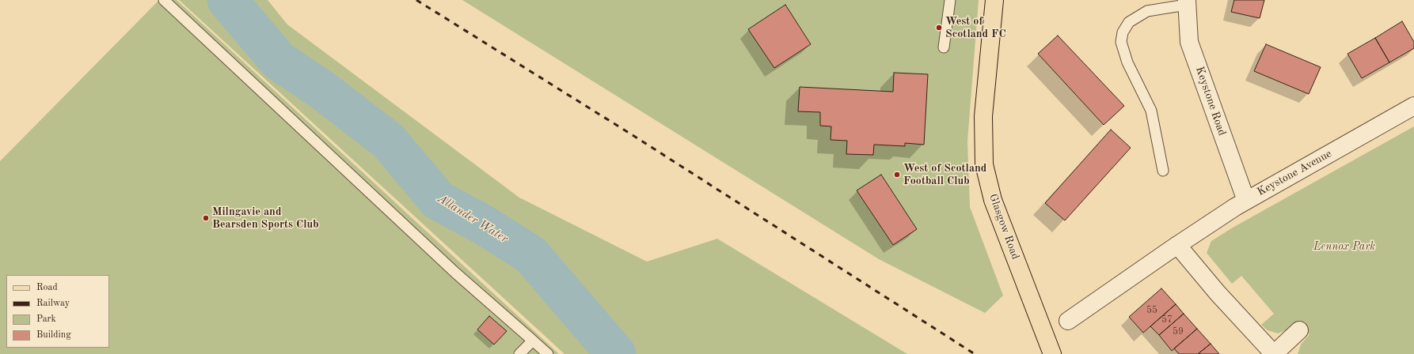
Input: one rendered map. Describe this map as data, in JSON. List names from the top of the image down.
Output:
{
  "streets": {
    "main road": ["Glasgow Road"],
    "street": ["Keystone Road", "Keystone Avenue"]
  },
  "crossings": [
    ["Keystone Road", "Keystone Avenue"]
  ],
  "water": ["Allander Water"],
  "parks": ["Lennox Park"],
  "places": ["West of Scotland FC", "West of Scotland Football Club", "Milngavie and Bearsden Sports Club"],
  "house_numbers": ["55", "57", "59"],
  "legend": [
    "Road",
    "Railway",
    "Park",
    "Building"
  ]
}
